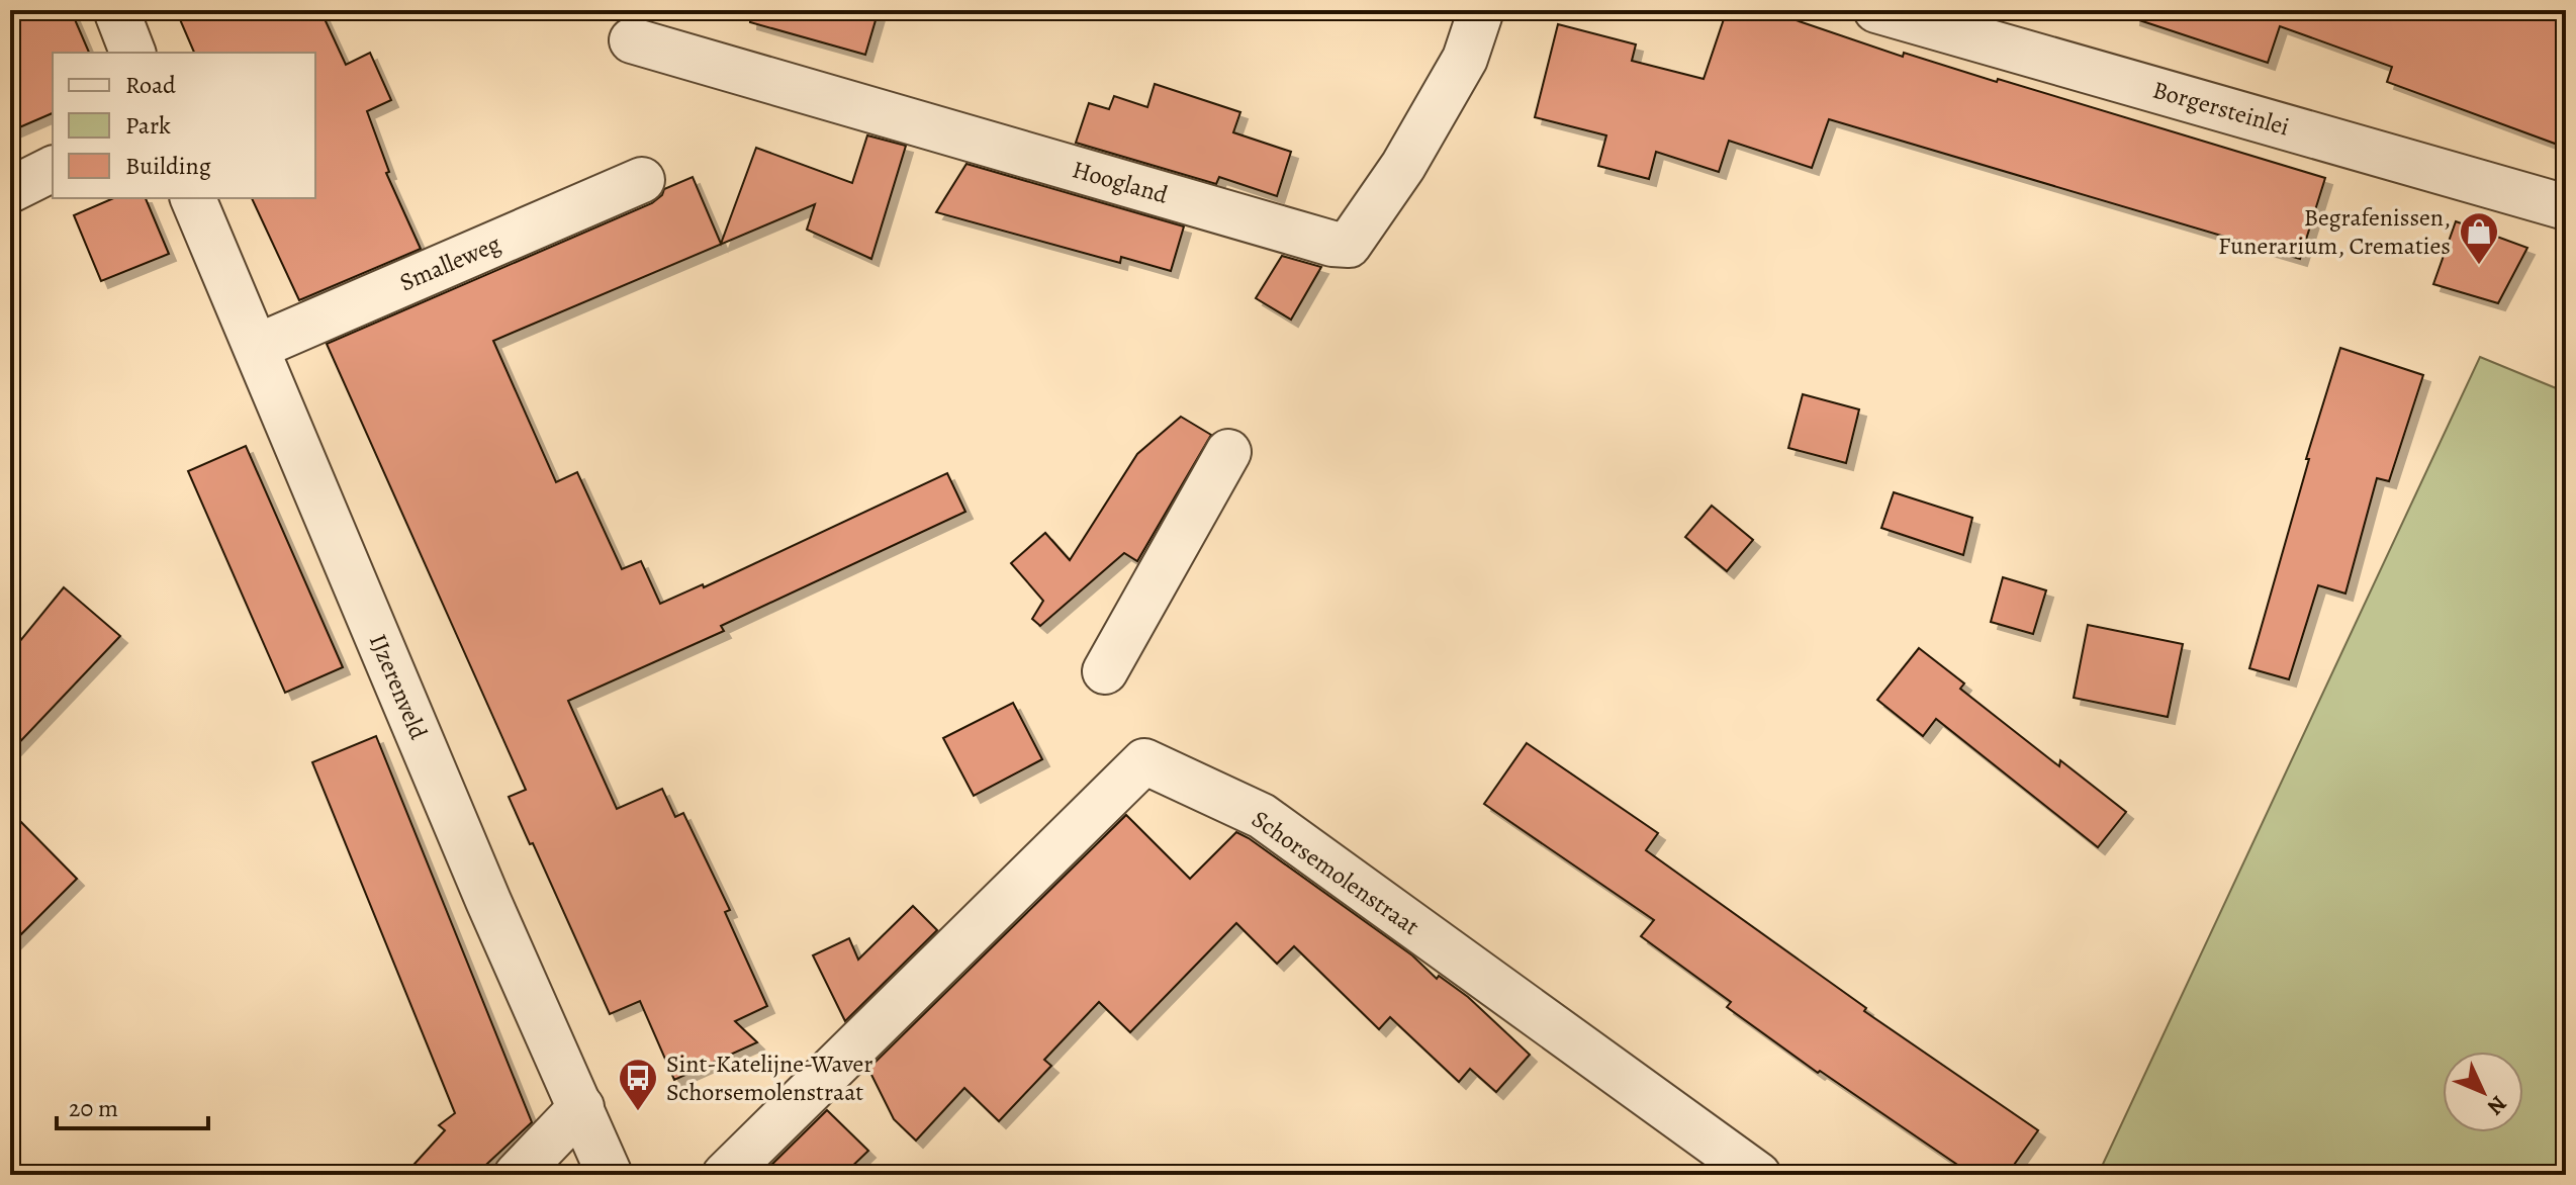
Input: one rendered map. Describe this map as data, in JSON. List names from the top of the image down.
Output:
{
  "streets": {
    "street": [
      "Borgersteinlei",
      "Hoogland",
      "Smalleweg",
      "IJzerenveld",
      "Schorsemolenstraat"
    ]
  },
  "crossings": [
    ["Smalleweg", "IJzerenveld"]
  ],
  "places": {
    "shop": ["Begrafenissen, Funerarium, Crematies"],
    "bus stop": ["Sint-Katelijne-Waver Schorsemolenstraat"]
  },
  "legend": ["Road", "Park", "Building"],
  "scale_bar": "20 m",
  "north": "bottom right"
}
